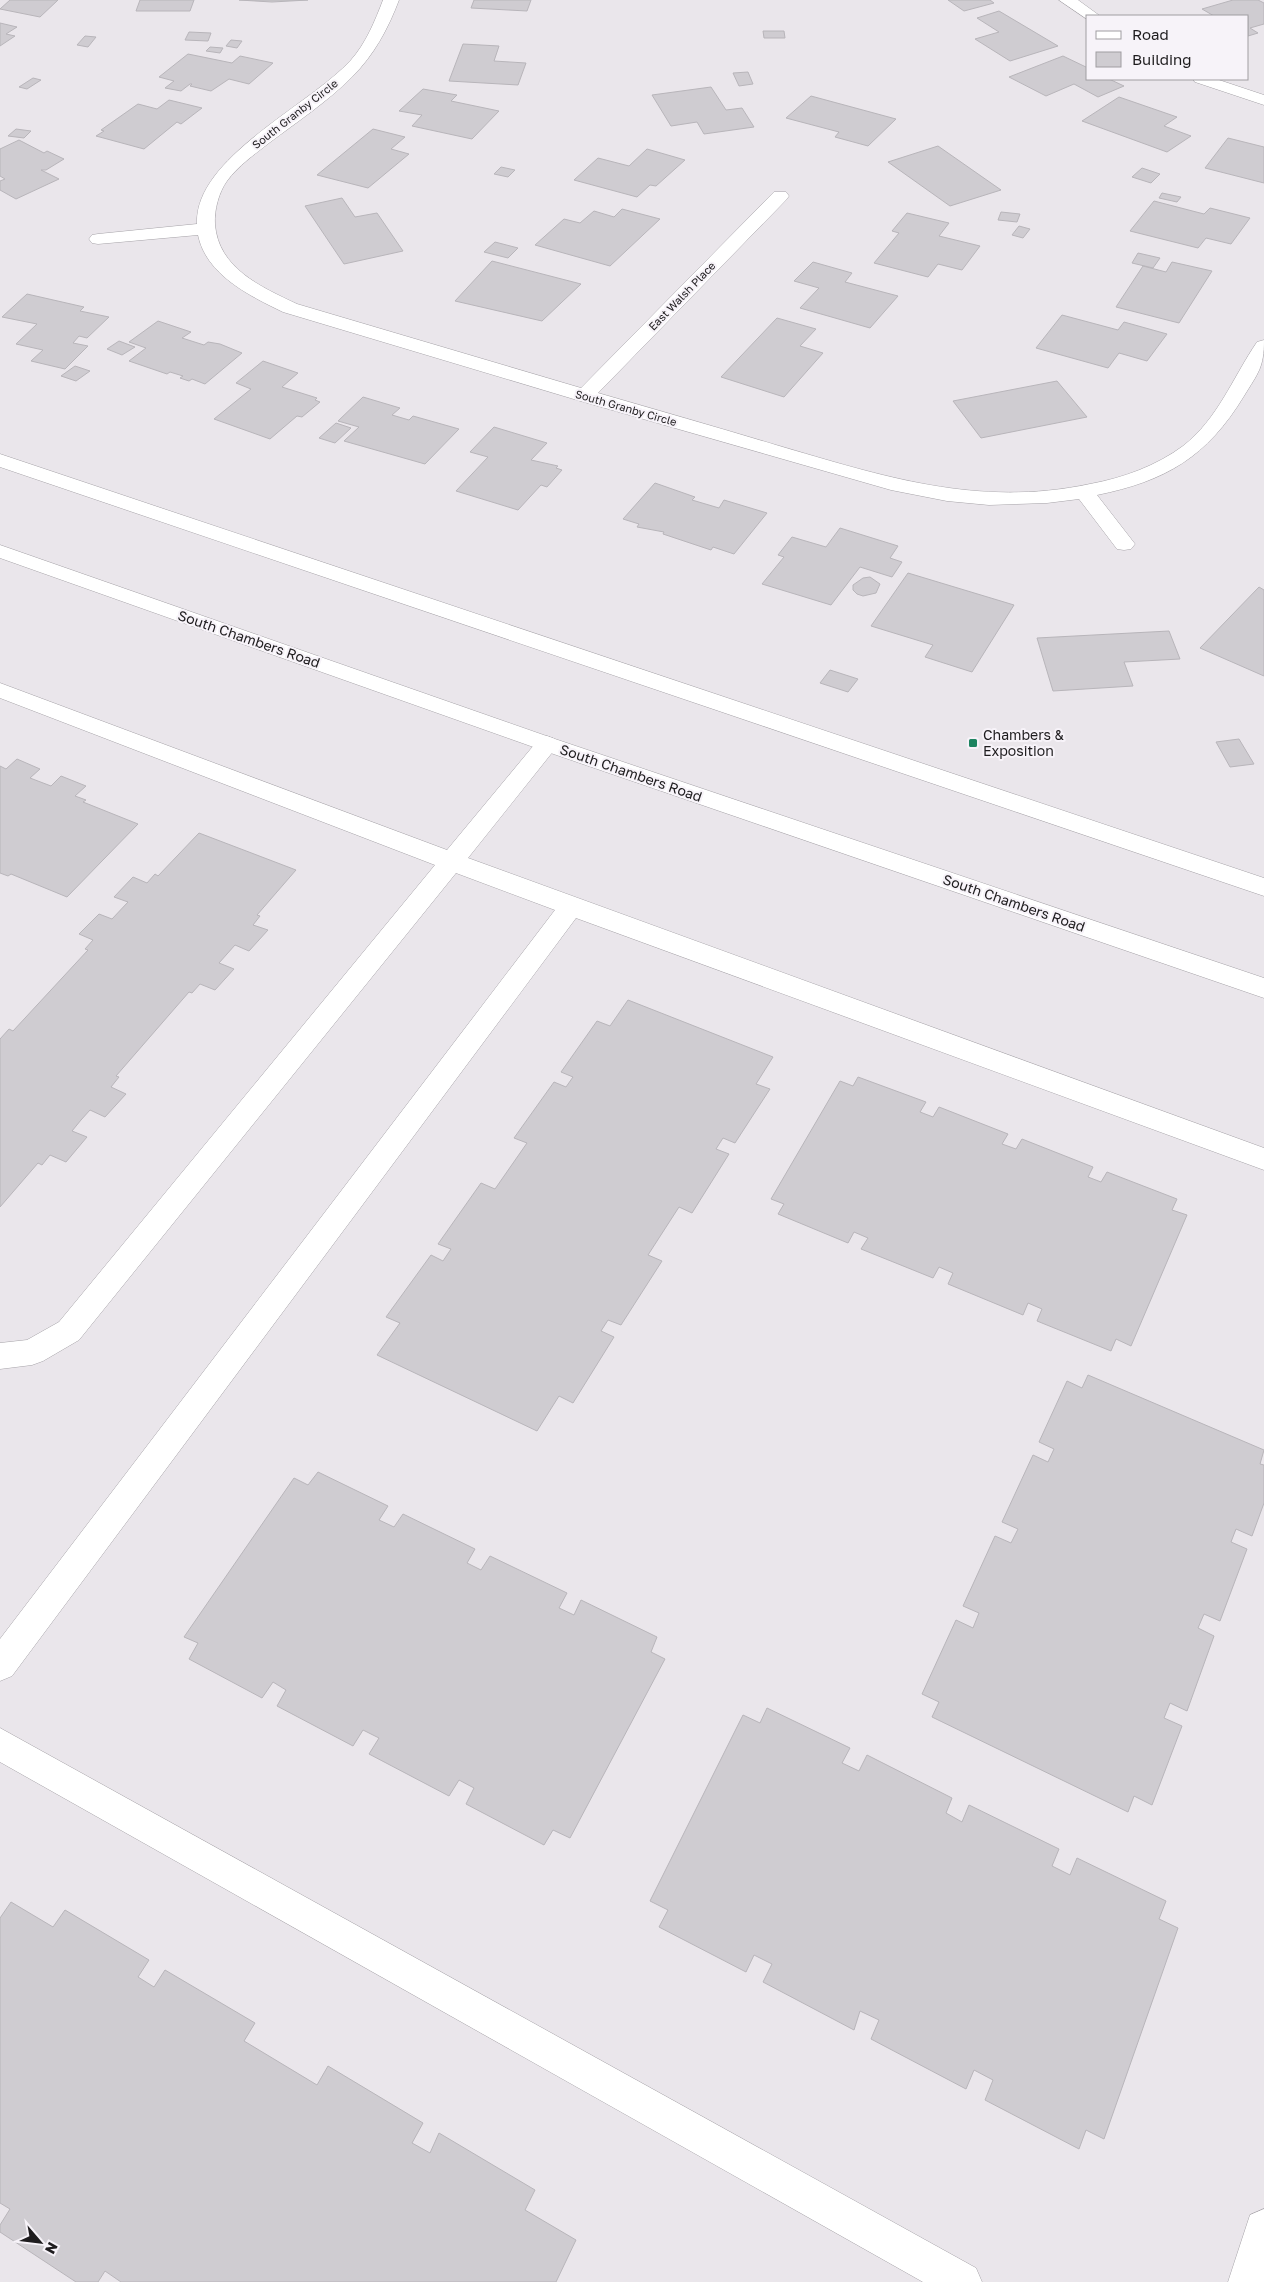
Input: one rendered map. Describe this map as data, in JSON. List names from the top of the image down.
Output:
{
  "streets": {
    "street": ["South Granby Circle", "East Walsh Place", "South Chambers Road"]
  },
  "crossings": [
    ["South Granby Circle", "East Walsh Place"]
  ],
  "places": {
    "transit": ["Chambers & Exposition"]
  },
  "legend": ["Road", "Building"],
  "north": "bottom right"
}
